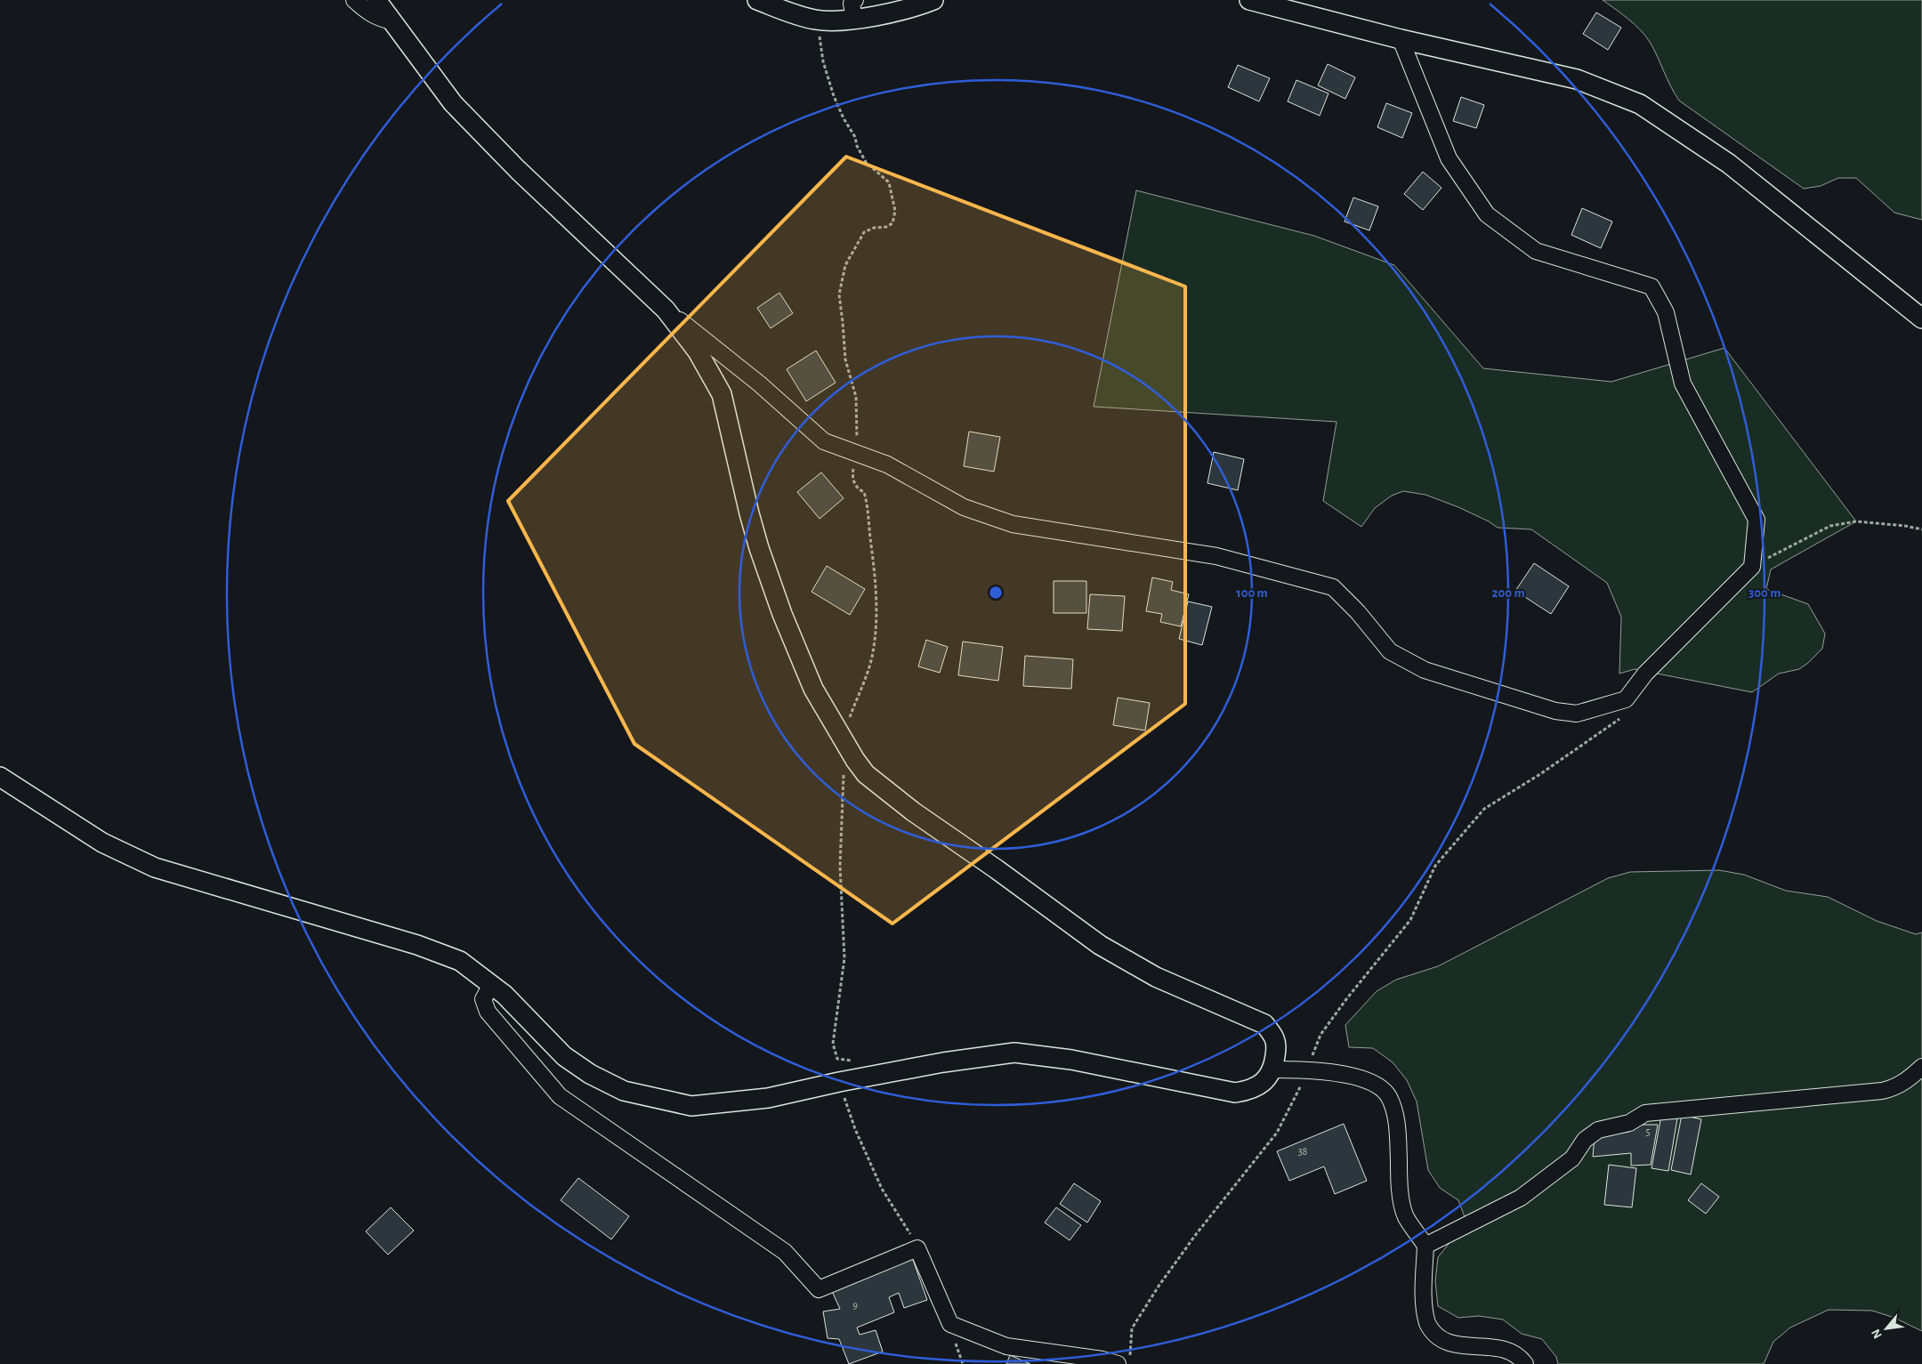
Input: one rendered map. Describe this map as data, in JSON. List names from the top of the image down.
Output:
{
  "house_numbers": ["5", "38", "9"],
  "north": "bottom left",
  "rings": ["100 m", "200 m", "300 m"]
}
